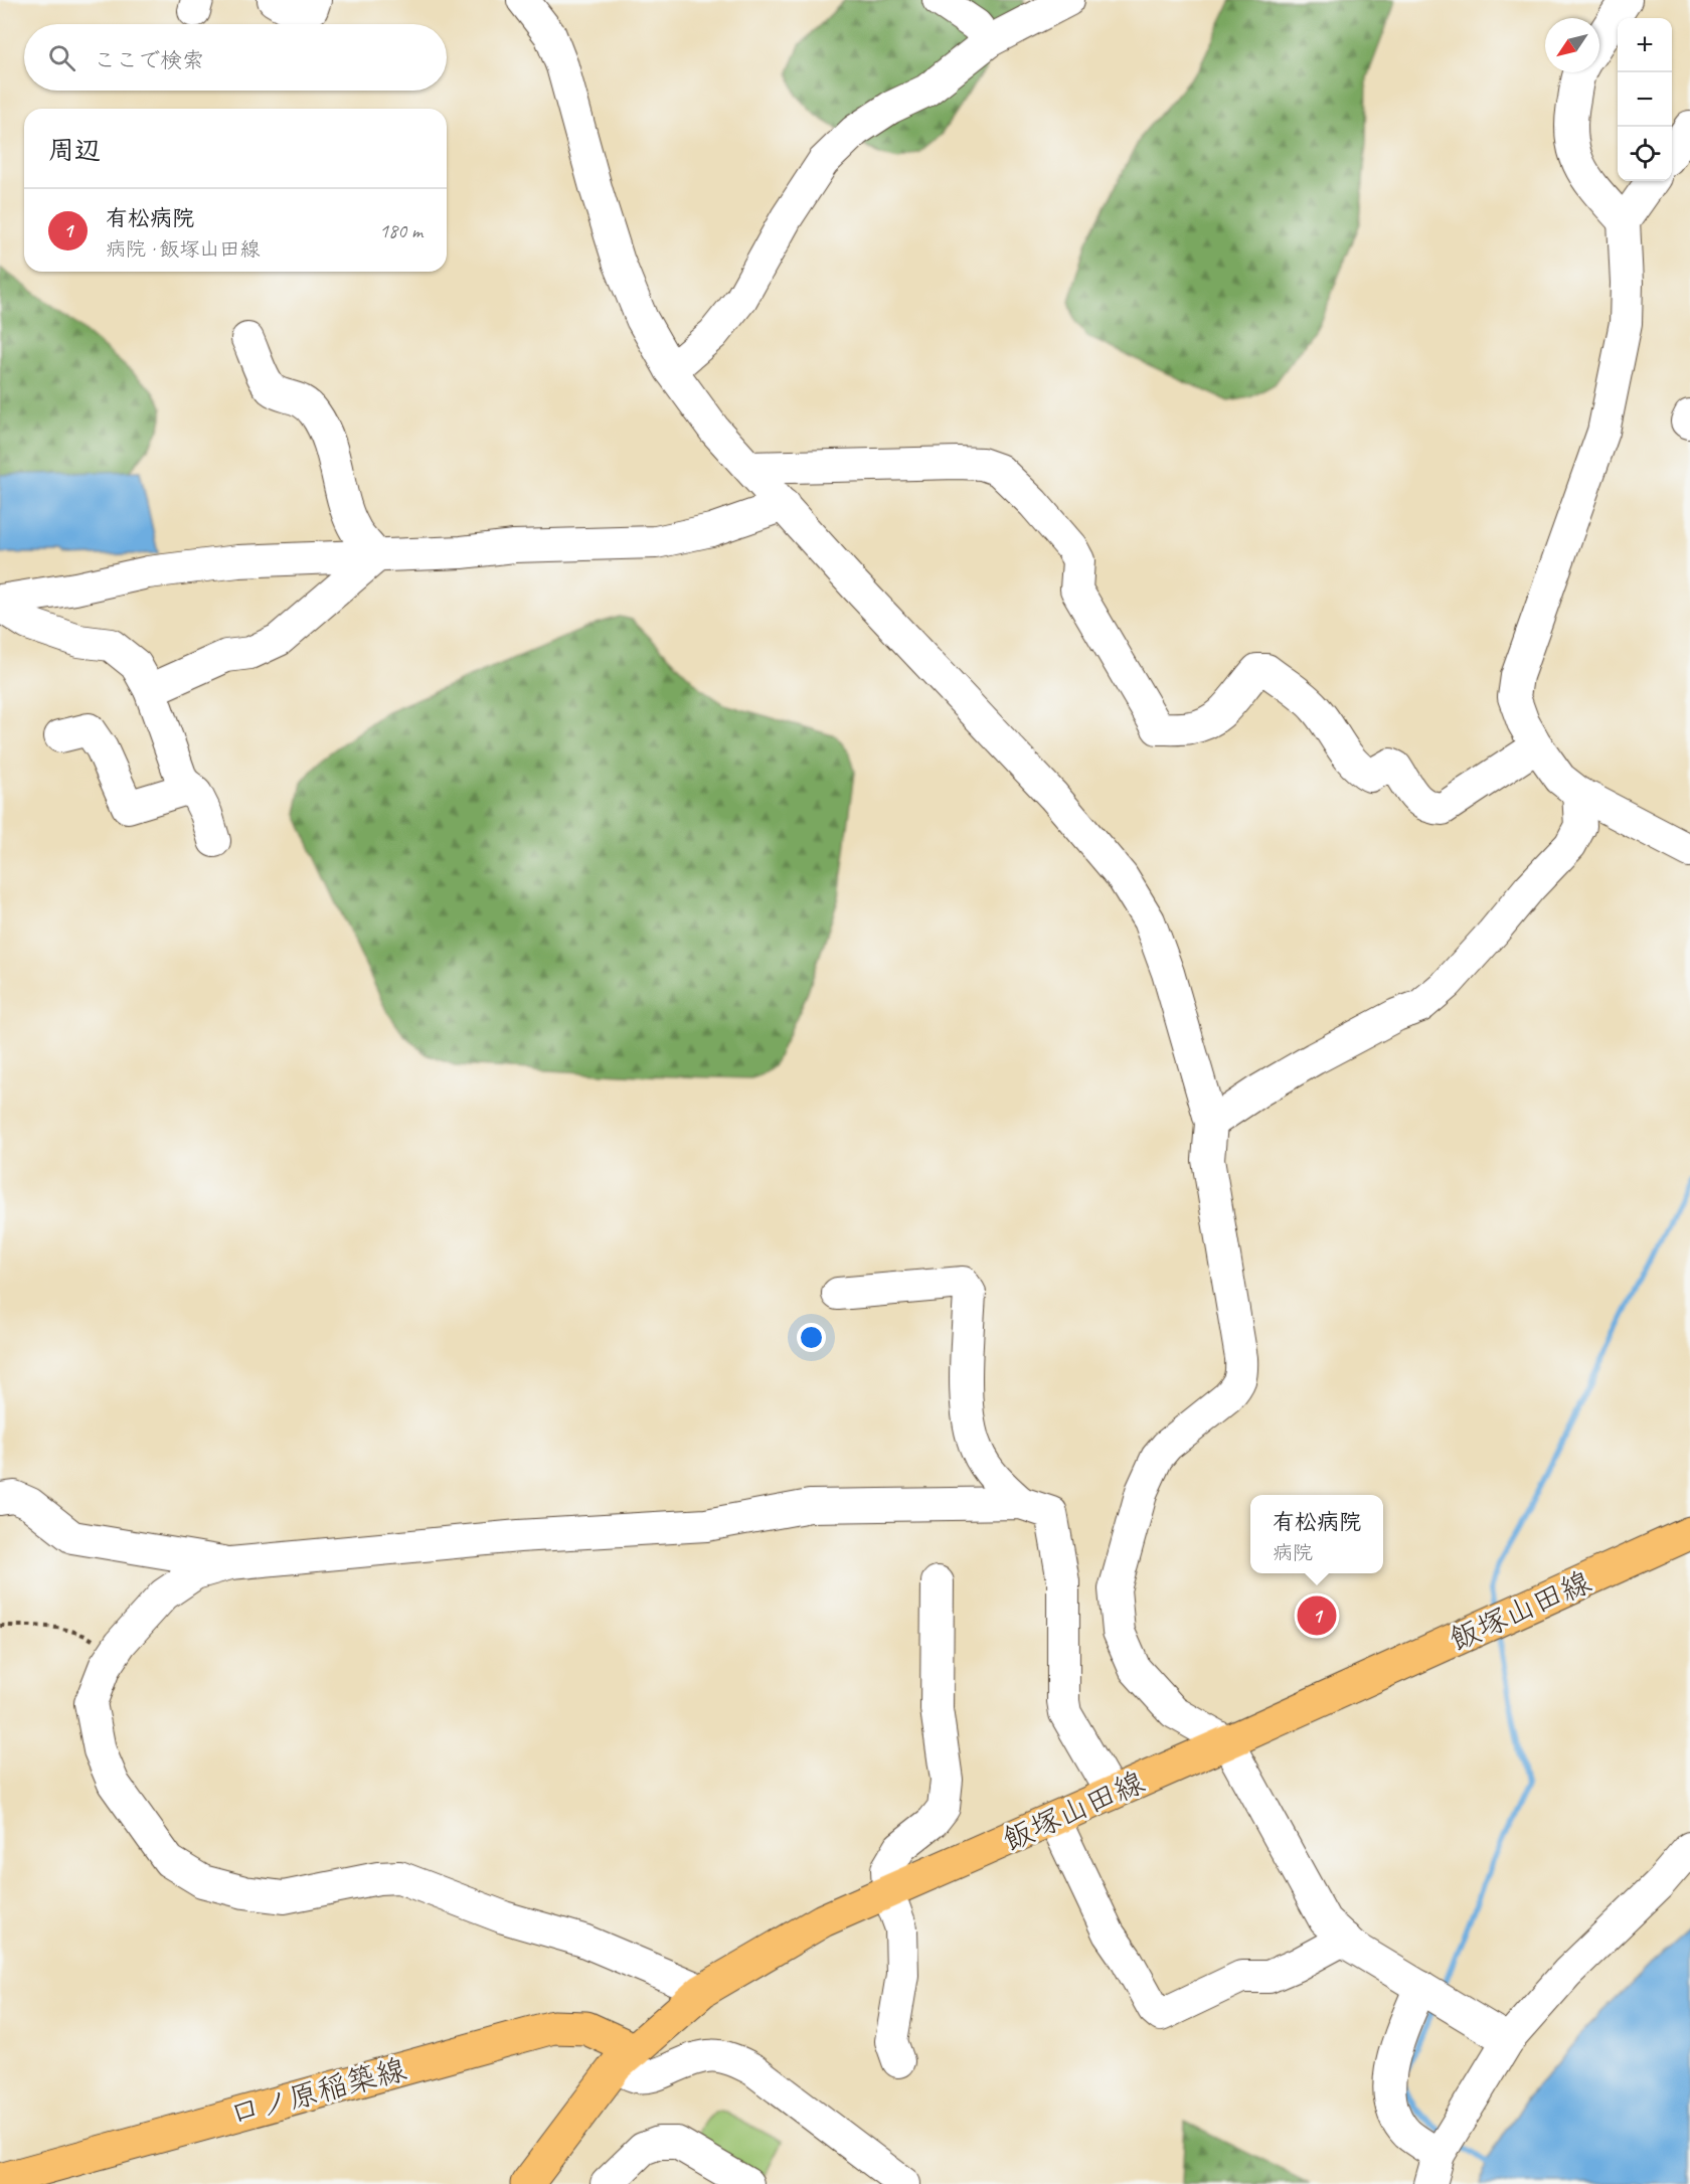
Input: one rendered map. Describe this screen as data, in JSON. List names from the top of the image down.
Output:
{
  "streets": {
    "main road": ["飯塚山田線", "口ノ原稲築線"]
  },
  "crossings": [
    ["飯塚山田線", "口ノ原稲築線"]
  ],
  "north": "bottom left",
  "page": {
    "map_buttons": ["+", "−"],
    "search": "ここで検索",
    "heading": "周辺",
    "list": [
      {
        "mark": "1",
        "name": "有松病院",
        "note": "病院 · 飯塚山田線",
        "value": "180 m"
      }
    ],
    "popup": ["有松病院", "病院"],
    "pins": "1"
  }
}
